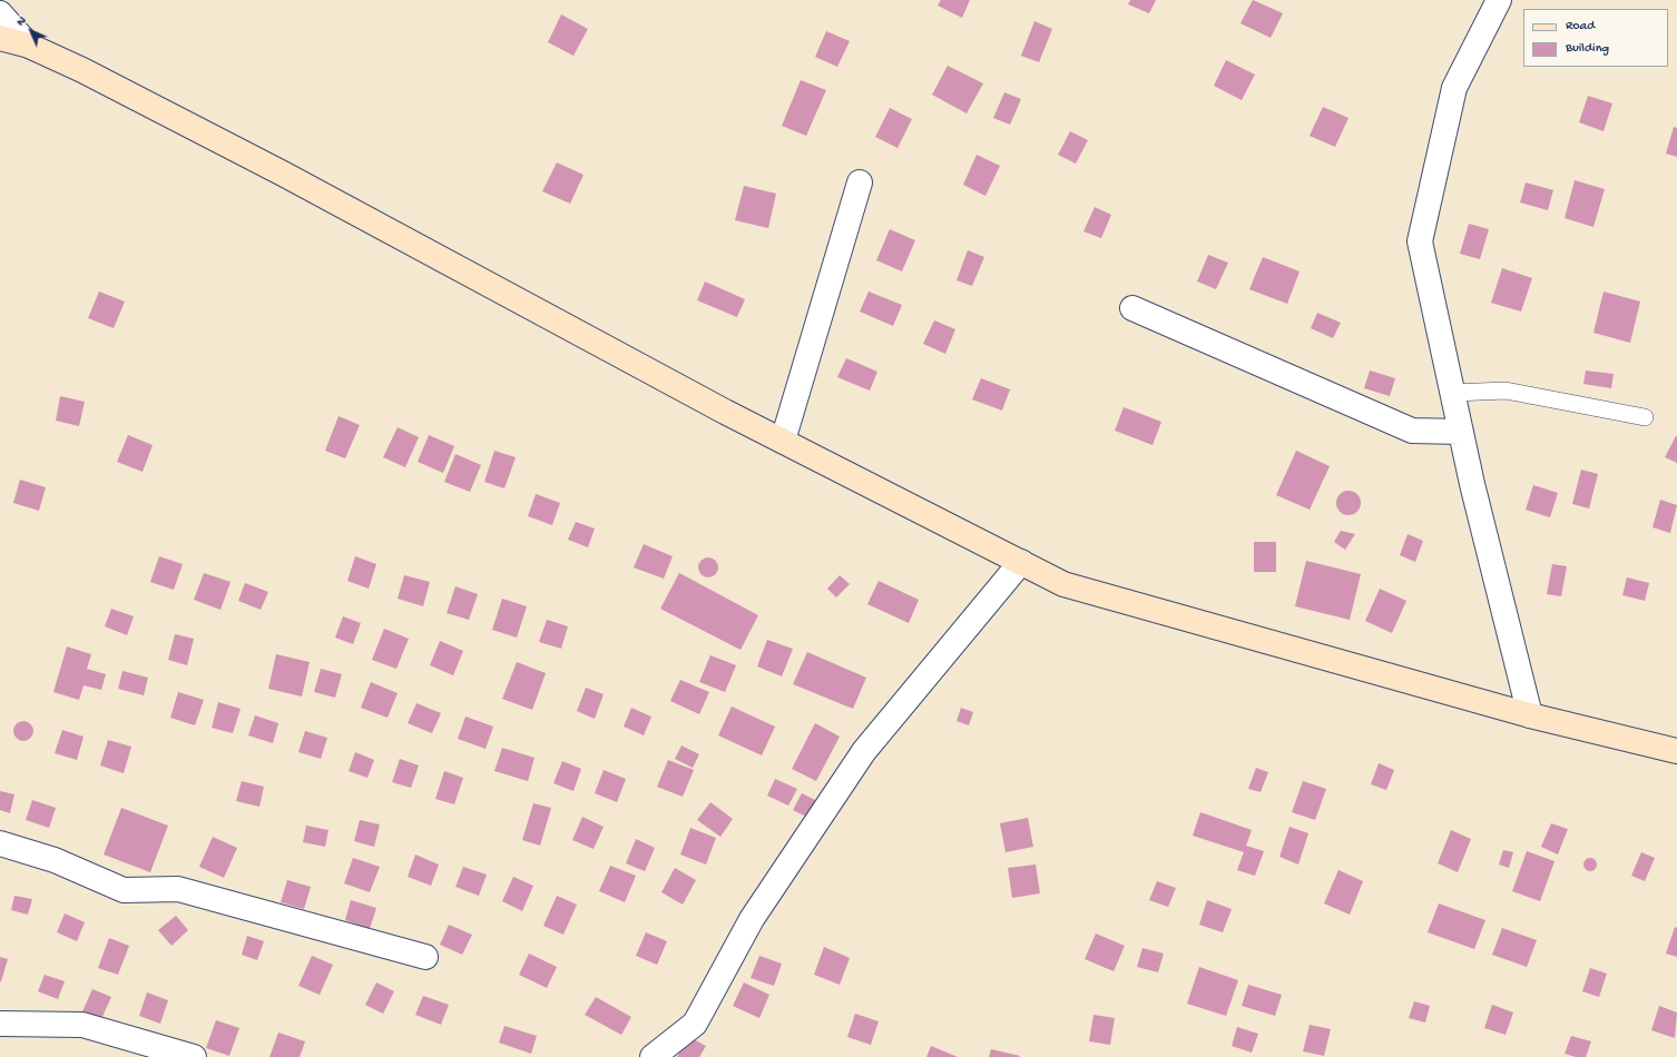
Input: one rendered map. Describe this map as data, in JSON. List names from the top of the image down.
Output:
{
  "legend": ["Road", "Building"],
  "north": "top left"
}
